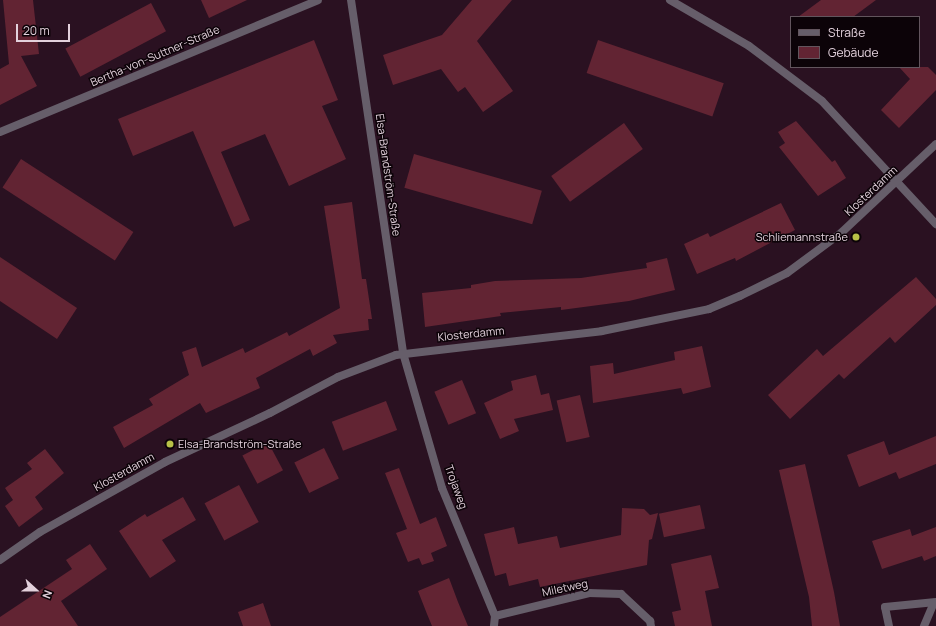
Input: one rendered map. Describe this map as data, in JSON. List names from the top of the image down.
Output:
{
  "streets": {
    "street": [
      "Bertha-von-Suttner-Straße",
      "Elsa-Brandström-Straße",
      "Klosterdamm",
      "Trojaweg",
      "Miletweg"
    ]
  },
  "crossings": [
    ["Elsa-Brandström-Straße", "Klosterdamm"],
    ["Elsa-Brandström-Straße", "Trojaweg"],
    ["Klosterdamm", "Trojaweg"],
    ["Trojaweg", "Miletweg"]
  ],
  "places": ["Schliemannstraße", "Elsa-Brandström-Straße"],
  "legend": ["Straße", "Gebäude"],
  "scale_bar": "20 m",
  "north": "right"
}
